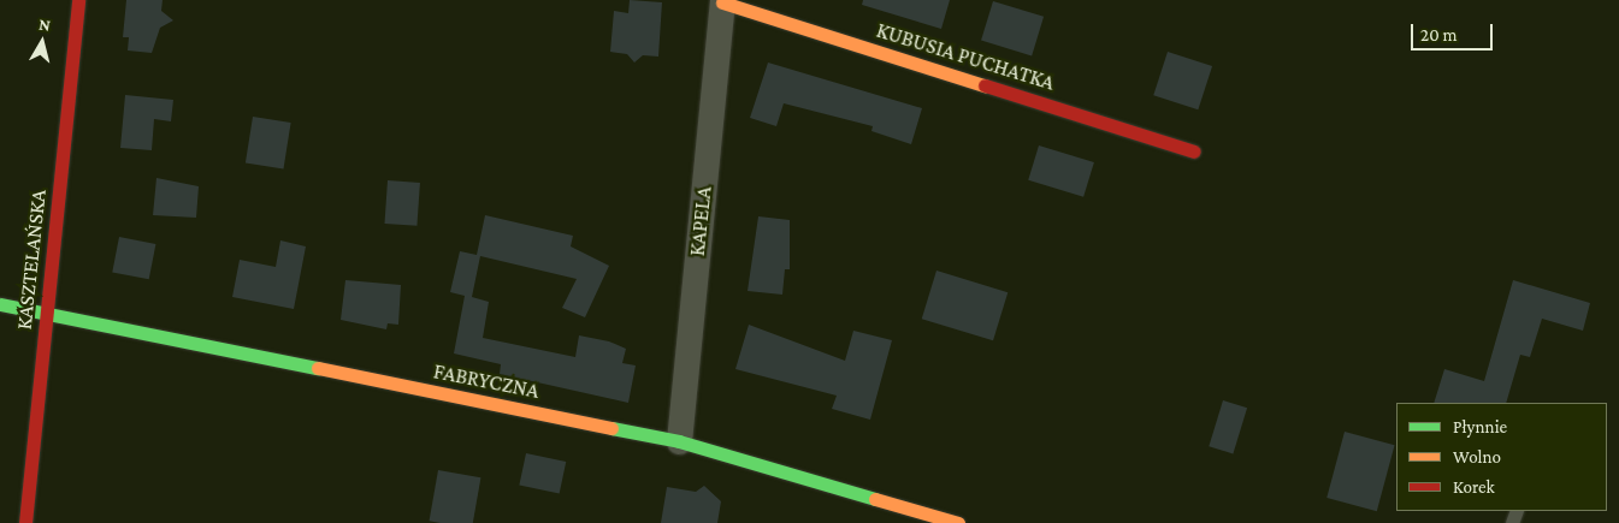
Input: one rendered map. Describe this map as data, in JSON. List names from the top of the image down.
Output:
{
  "streets": {
    "street": [
      "KUBUSIA PUCHATKA",
      "KAPELA",
      "KASZTELAŃSKA",
      "FABRYCZNA"
    ]
  },
  "crossings": [
    ["KUBUSIA PUCHATKA", "KAPELA"],
    ["KAPELA", "FABRYCZNA"],
    ["KASZTELAŃSKA", "FABRYCZNA"]
  ],
  "legend": ["Płynnie", "Wolno", "Korek"],
  "scale_bar": "20 m",
  "north": "top"
}
